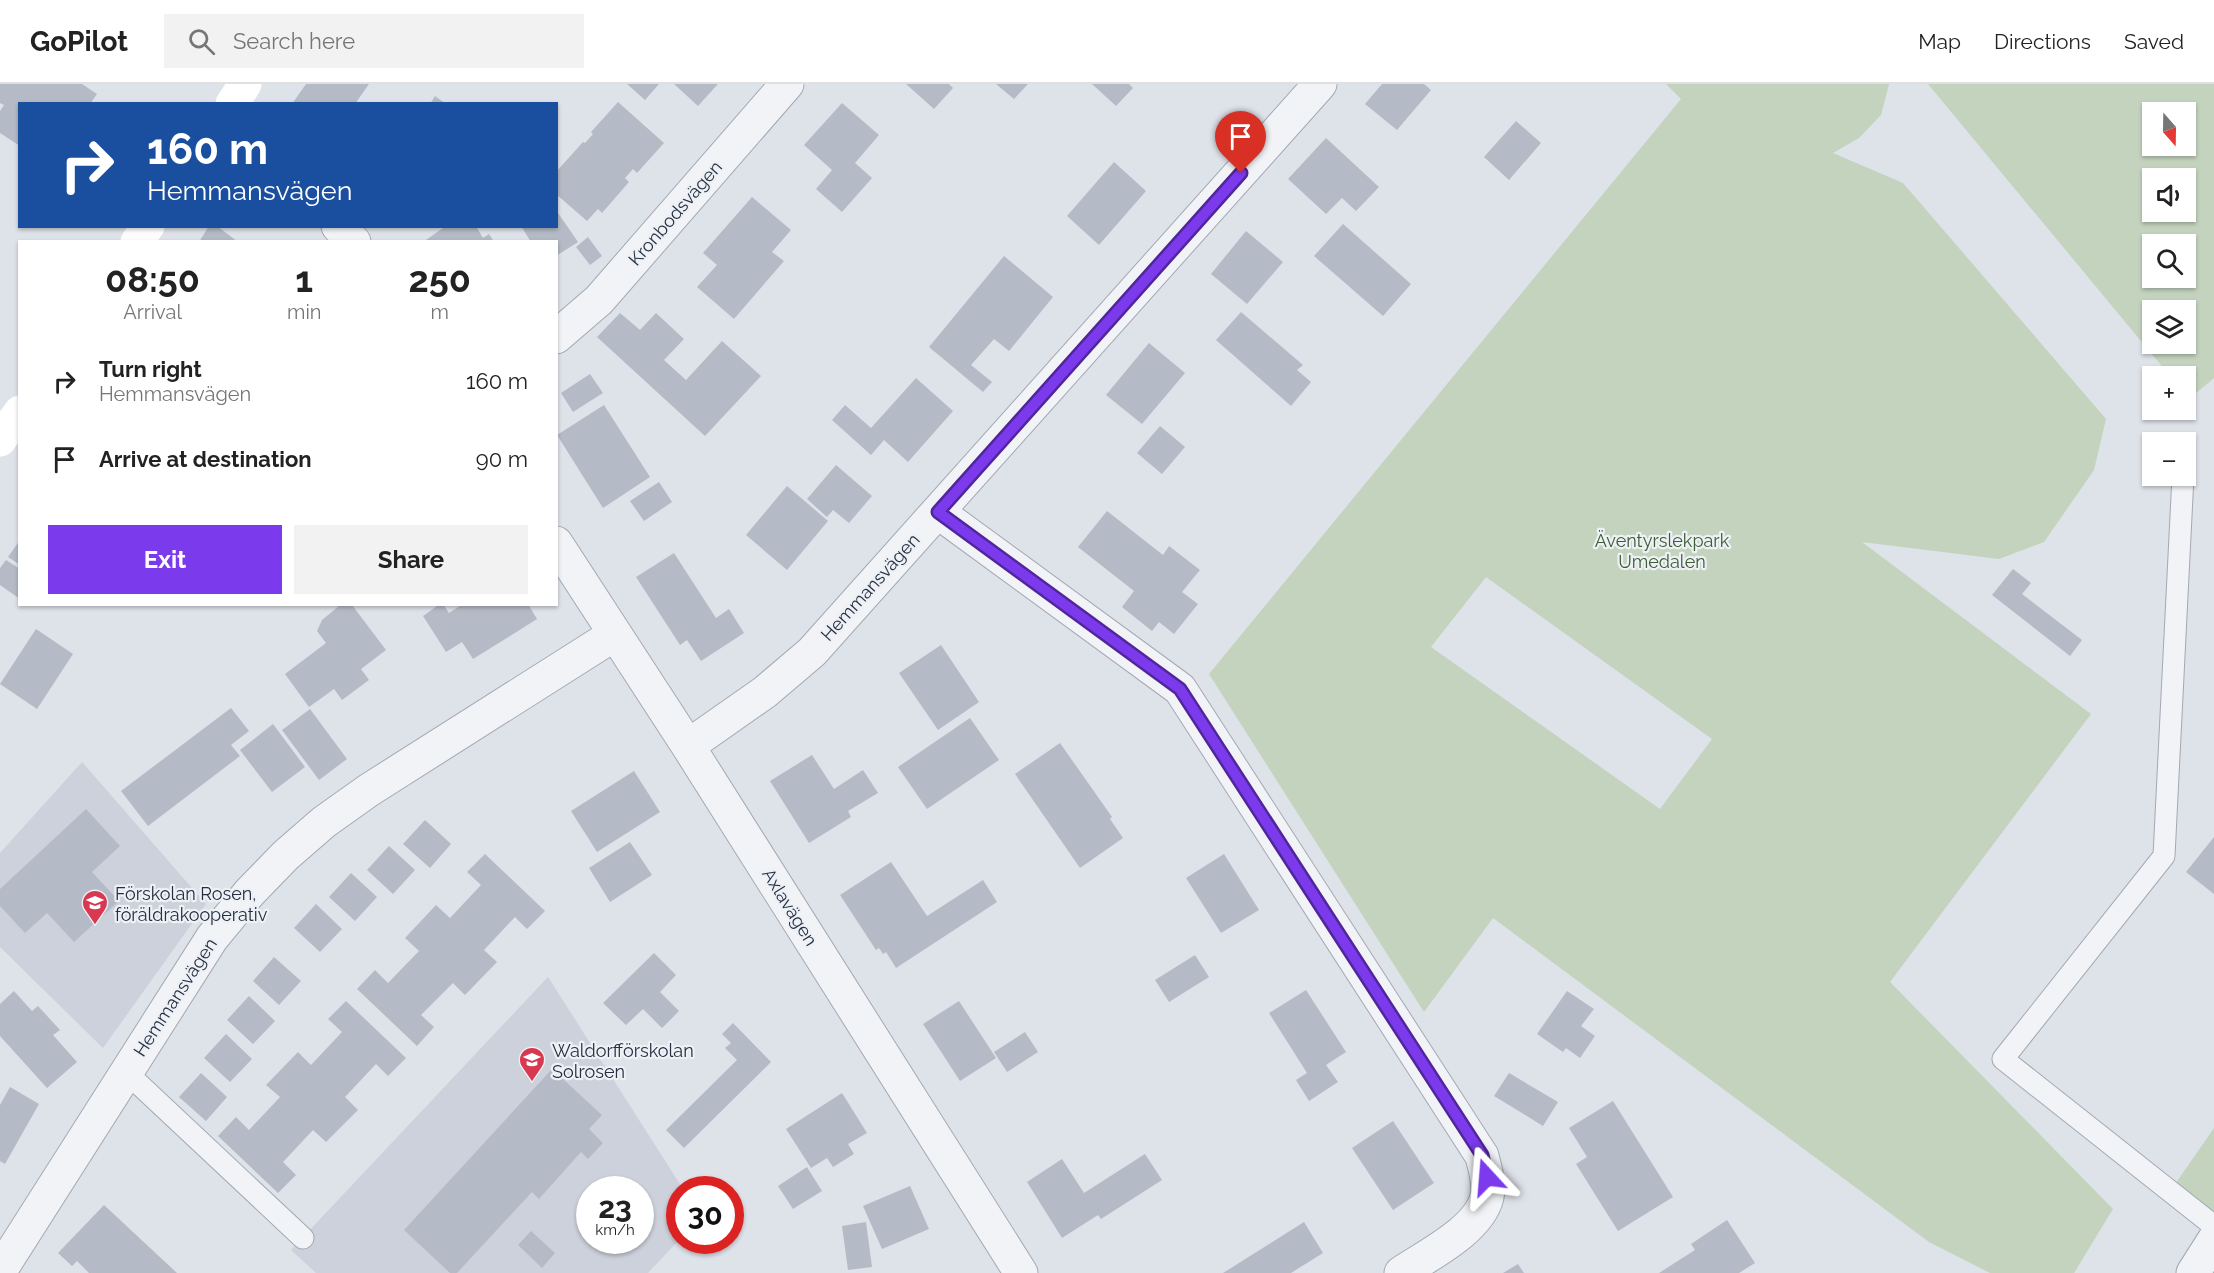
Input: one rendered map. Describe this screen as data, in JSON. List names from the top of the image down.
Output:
{
  "streets": {
    "street": ["Kronbodsvägen", "Hemmansvägen", "Axlavägen"]
  },
  "crossings": [
    ["Hemmansvägen", "Axlavägen"]
  ],
  "parks": ["Äventyrslekpark Umedalen"],
  "places": {
    "school or university": ["Förskolan Rosen, föräldrakooperativ", "Waldorfförskolan Solrosen"]
  },
  "north": "bottom",
  "page": {
    "header": "GoPilot",
    "search": "Search here",
    "nav": ["Map", "Directions", "Saved"],
    "map_buttons": ["+", "−"],
    "turn": ["160 m", "Hemmansvägen"],
    "eta": [
      "08:50",
      "Arrival",
      "1",
      "min",
      "250",
      "m"
    ],
    "list": [
      {
        "name": "Turn right",
        "note": "Hemmansvägen",
        "value": "160 m"
      },
      {
        "name": "Arrive at destination",
        "value": "90 m"
      }
    ],
    "buttons": ["Exit", "Share"],
    "speed": "23 km/h",
    "limit": "30"
  }
}
